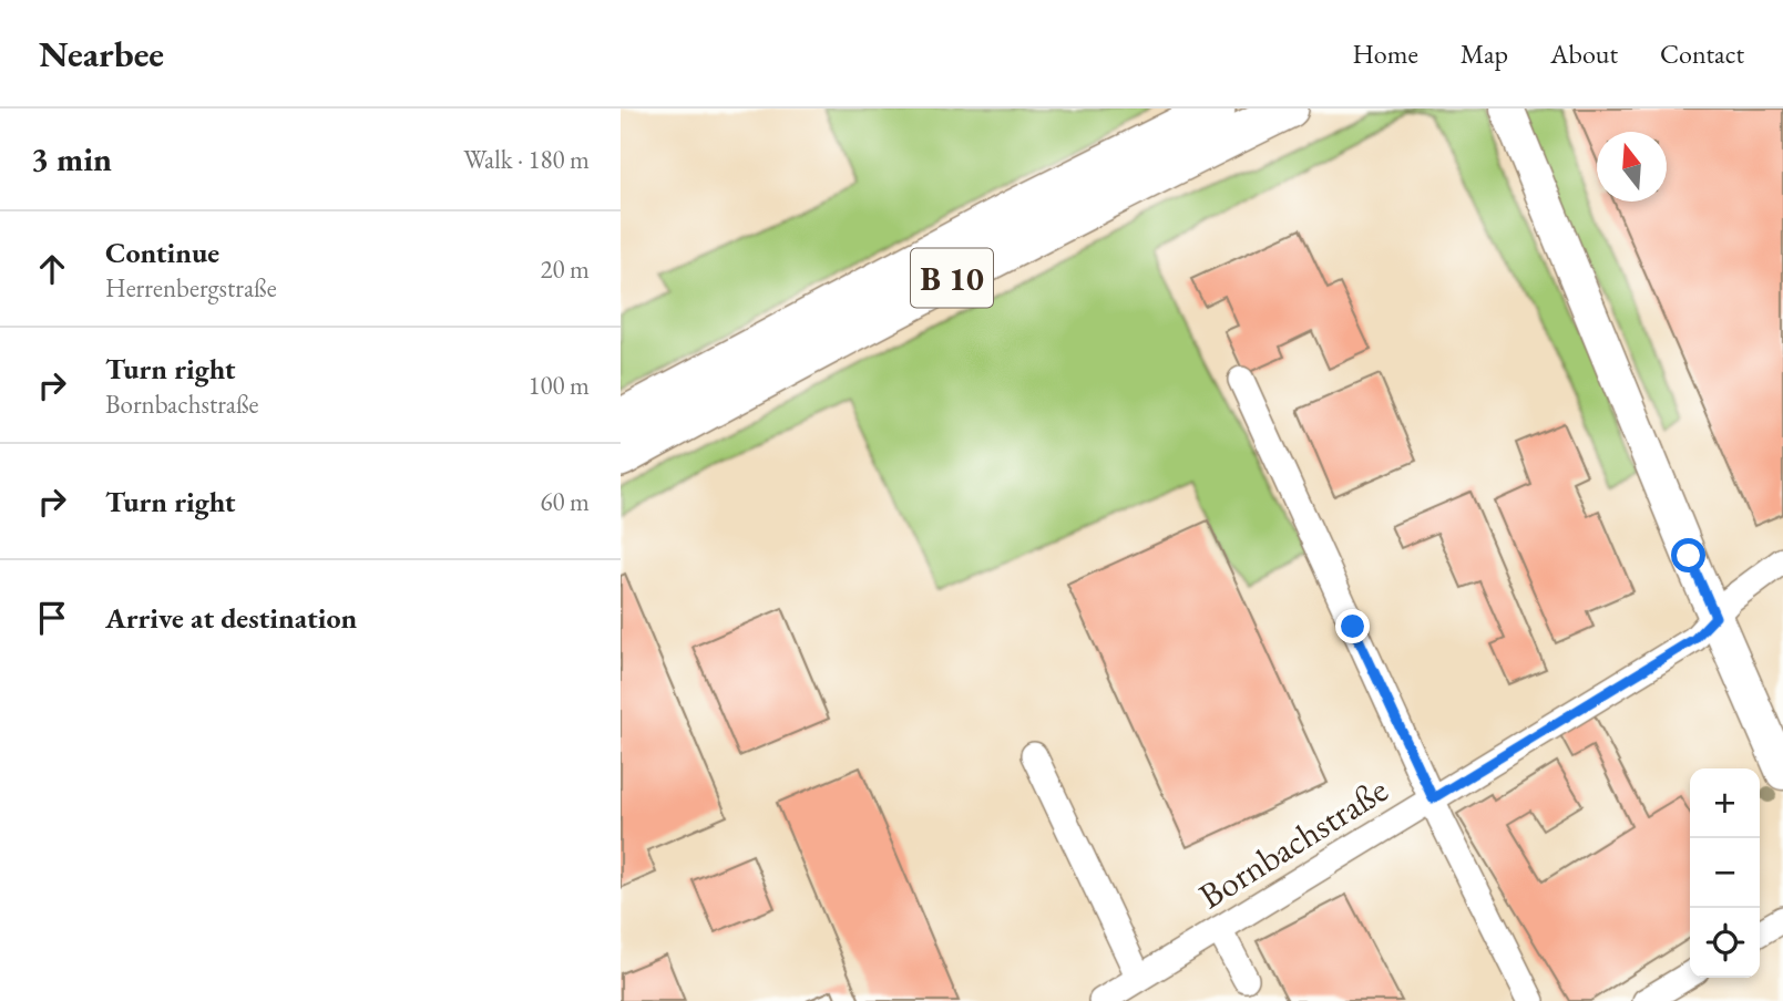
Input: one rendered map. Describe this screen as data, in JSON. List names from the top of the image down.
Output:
{
  "streets": {
    "highway": ["B 10"],
    "street": ["Bornbachstraße"]
  },
  "north": "top",
  "page": {
    "header": "Nearbee",
    "nav": [
      "Home",
      "Map",
      "About",
      "Contact"
    ],
    "heading": ["3 min", "Walk · 180 m"],
    "list": [
      ["Continue", "Herrenbergstraße", "20 m"],
      ["Turn right", "Bornbachstraße", "100 m"],
      ["Turn right", "60 m"],
      "Arrive at destination"
    ],
    "map_buttons": ["+", "−"]
  }
}
